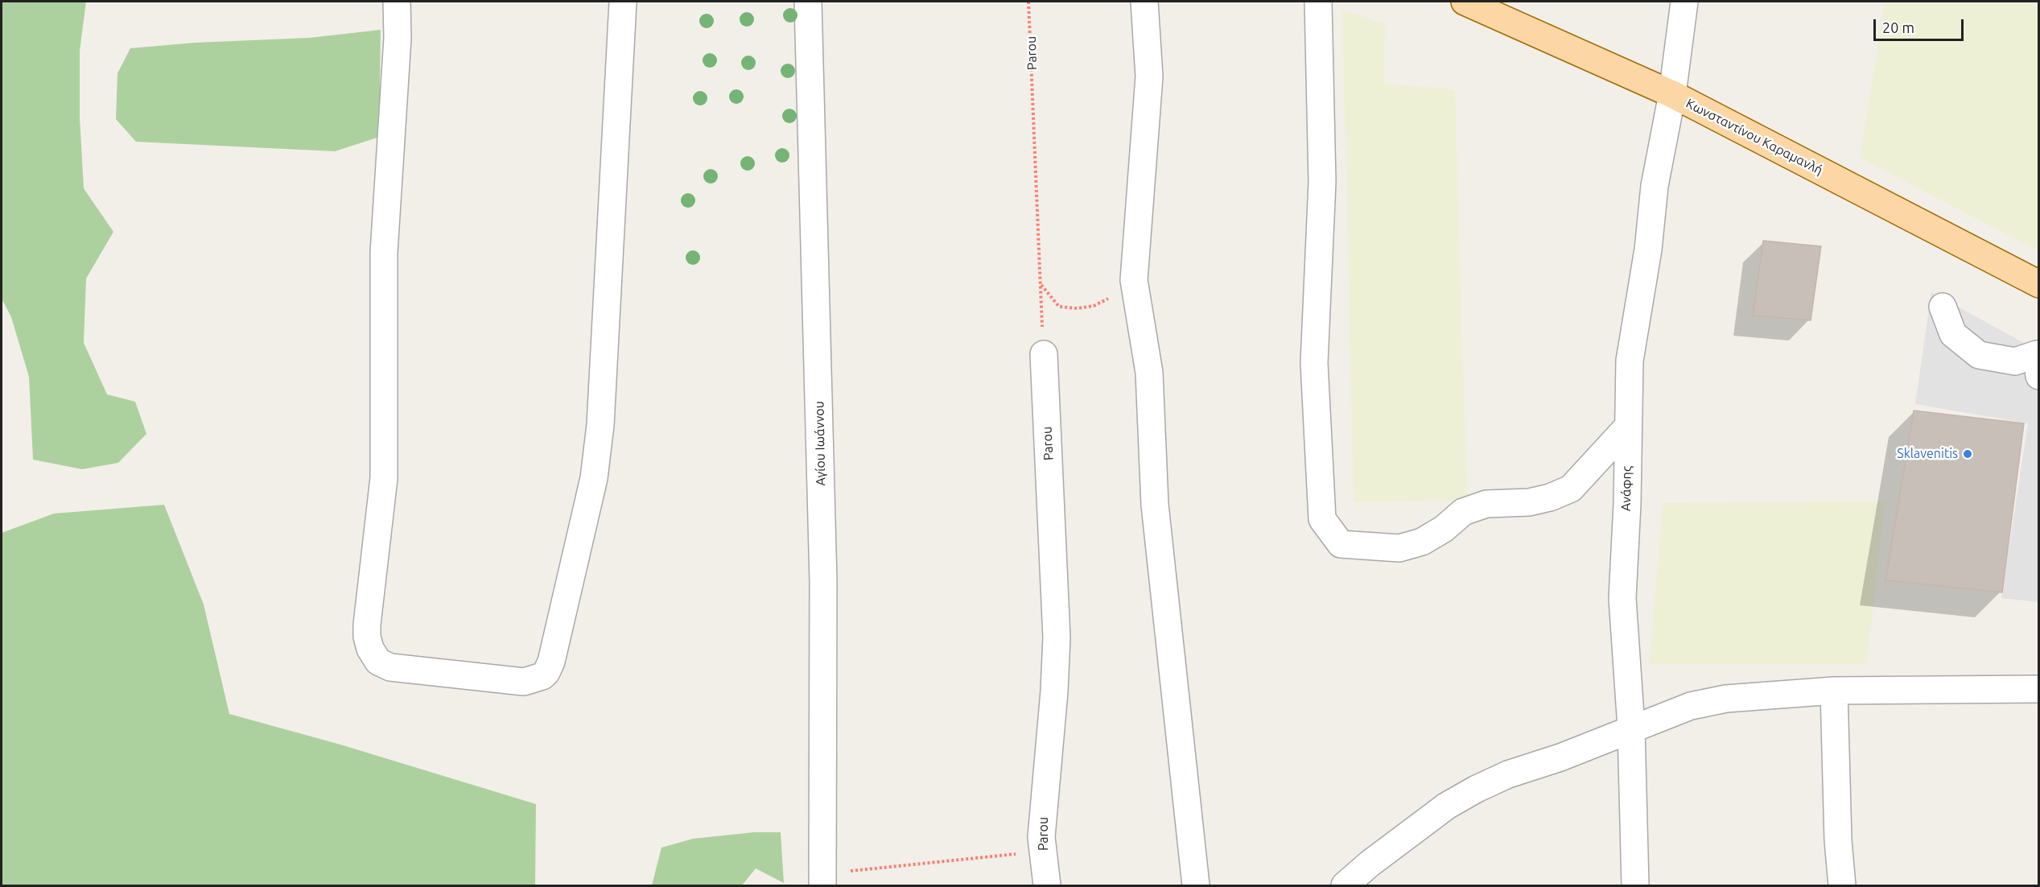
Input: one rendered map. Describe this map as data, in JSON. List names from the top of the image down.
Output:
{
  "streets": {
    "main road": ["Κωνσταντίνου Καραμανλή"],
    "street": ["Parou", "Αγίου Ιωάννου", "Ανάφης"]
  },
  "crossings": [
    ["Κωνσταντίνου Καραμανλή", "Ανάφης"]
  ],
  "places": ["Sklavenitis"],
  "scale_bar": "20 m"
}
